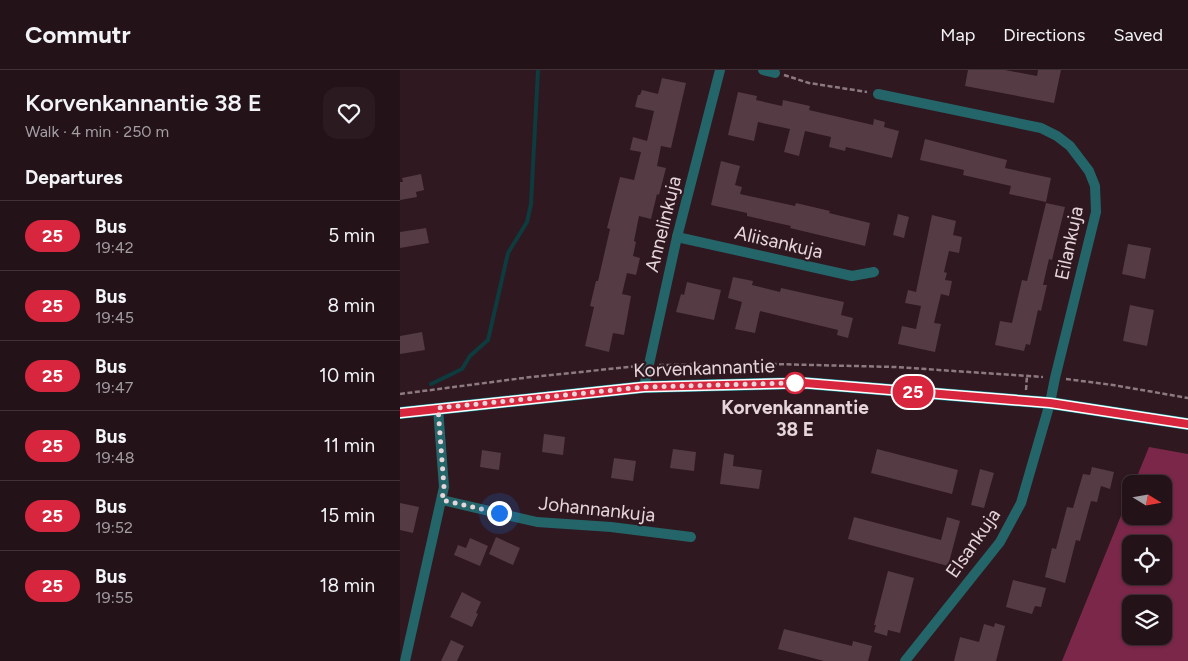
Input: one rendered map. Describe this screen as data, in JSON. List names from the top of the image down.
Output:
{
  "streets": {
    "main road": ["Korvenkannantie"],
    "street": [
      "Annelinkuja",
      "Aliisankuja",
      "Eilankuja",
      "Johannankuja",
      "Elsankuja"
    ]
  },
  "crossings": [
    ["Annelinkuja", "Aliisankuja"],
    ["Annelinkuja", "Korvenkannantie"],
    ["Eilankuja", "Korvenkannantie"],
    ["Eilankuja", "Elsankuja"],
    ["Korvenkannantie", "Elsankuja"]
  ],
  "places": ["Korvenkannantie 38 E"],
  "lines": ["bus line 25"],
  "north": "right",
  "page": {
    "header": "Commutr",
    "nav": ["Map", "Directions", "Saved"],
    "heading": [
      ["Korvenkannantie 38 E", "Walk · 4 min · 250 m"],
      "Departures"
    ],
    "on_map": "25",
    "list": [
      {
        "mark": "25",
        "name": "Bus",
        "note": "19:42",
        "value": "5 min"
      },
      {
        "mark": "25",
        "name": "Bus",
        "note": "19:45",
        "value": "8 min"
      },
      {
        "mark": "25",
        "name": "Bus",
        "note": "19:47",
        "value": "10 min"
      },
      {
        "mark": "25",
        "name": "Bus",
        "note": "19:48",
        "value": "11 min"
      },
      {
        "mark": "25",
        "name": "Bus",
        "note": "19:52",
        "value": "15 min"
      },
      {
        "mark": "25",
        "name": "Bus",
        "note": "19:55",
        "value": "18 min"
      }
    ]
  }
}
